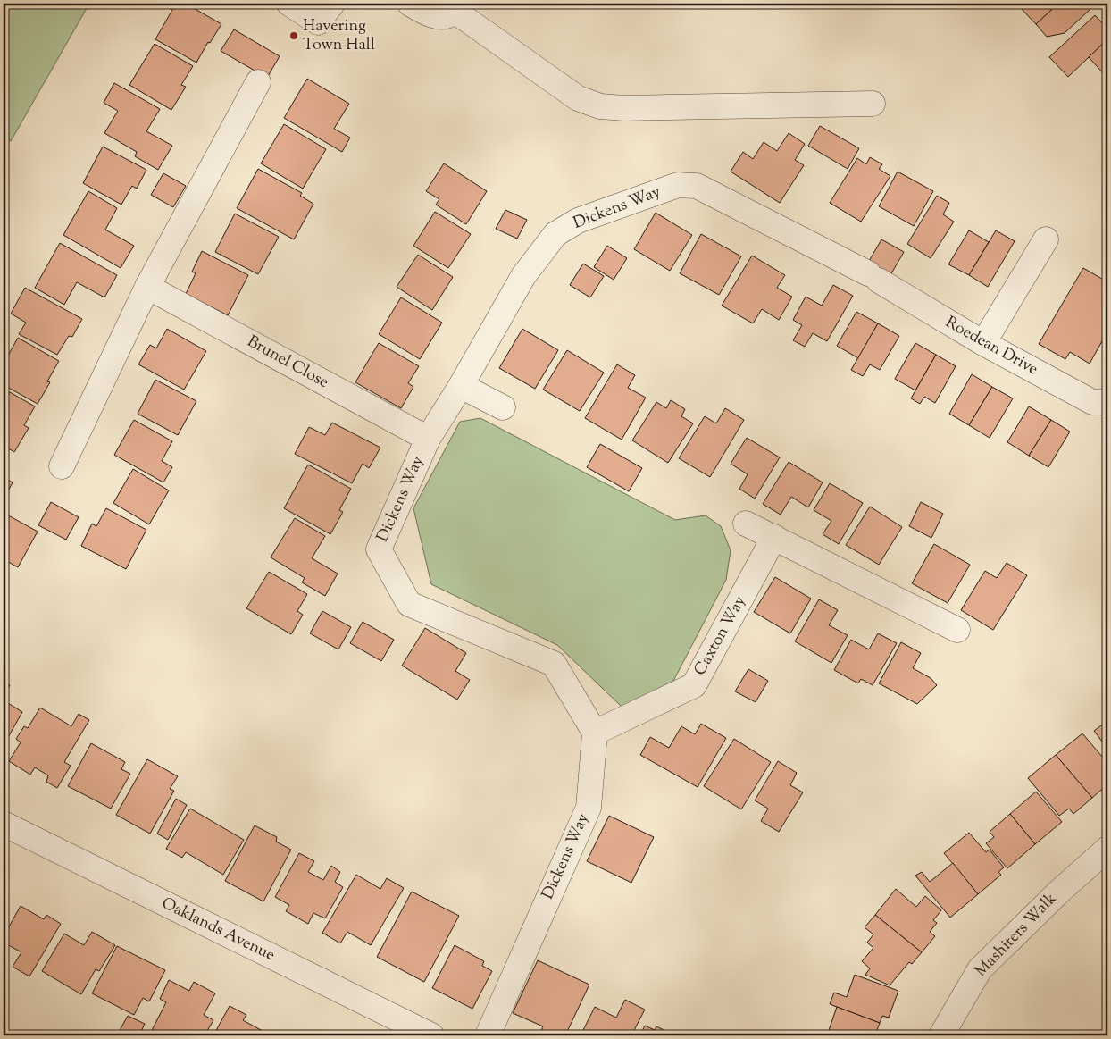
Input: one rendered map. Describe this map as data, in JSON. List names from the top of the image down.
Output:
{
  "streets": {
    "street": [
      "Dickens Way",
      "Roedean Drive",
      "Brunel Close",
      "Caxton Way",
      "Oaklands Avenue",
      "Mashiters Walk"
    ]
  },
  "crossings": [
    ["Dickens Way", "Roedean Drive"],
    ["Dickens Way", "Brunel Close"],
    ["Dickens Way", "Caxton Way"]
  ],
  "places": ["Havering Town Hall"]
}
